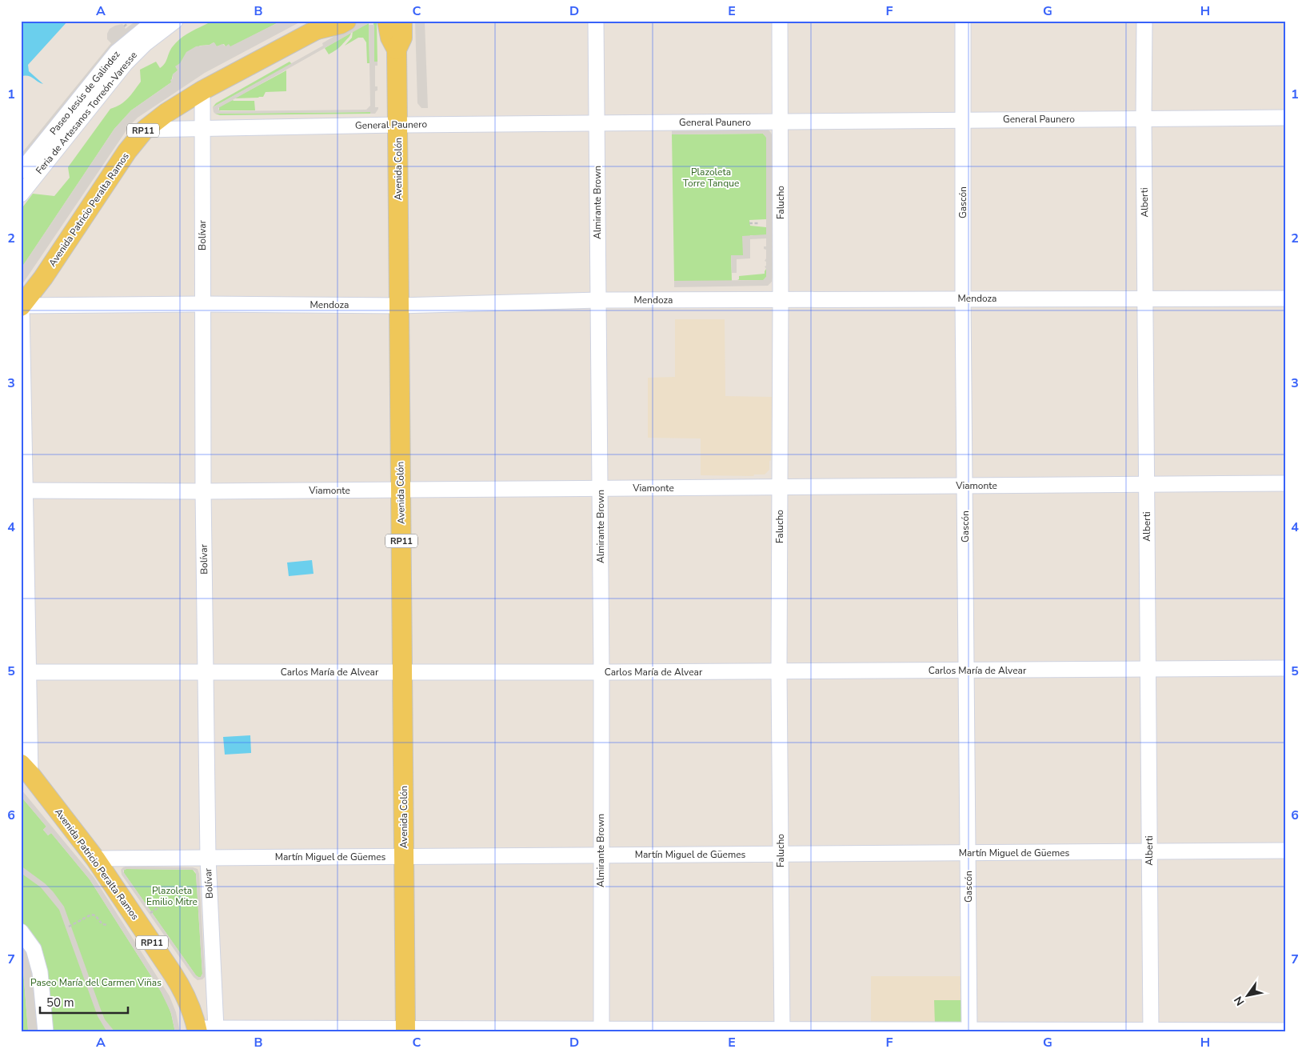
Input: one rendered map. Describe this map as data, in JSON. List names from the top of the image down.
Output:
{
  "streets": {
    "main road": ["RP11", "Avenida Colón", "Avenida Patricio Peralta Ramos"],
    "street": [
      "Paseo Jesús de Galindez",
      "Feria de Artesanos Torreón-Varesse",
      "General Paunero",
      "Almirante Brown",
      "Falucho",
      "Gascón",
      "Alberti",
      "Bolívar",
      "Mendoza",
      "Viamonte",
      "Carlos María de Alvear",
      "Martín Miguel de Güemes"
    ]
  },
  "crossings": [
    ["General Paunero", "Avenida Colón"],
    ["General Paunero", "Almirante Brown"],
    ["General Paunero", "Falucho"],
    ["General Paunero", "Gascón"],
    ["General Paunero", "Alberti"],
    ["General Paunero", "Avenida Patricio Peralta Ramos"],
    ["General Paunero", "Bolívar"],
    ["RP11", "Avenida Colón"],
    ["RP11", "Avenida Patricio Peralta Ramos"],
    ["Avenida Colón", "Mendoza"],
    ["Avenida Colón", "Viamonte"],
    ["Avenida Colón", "Carlos María de Alvear"],
    ["Avenida Colón", "Martín Miguel de Güemes"],
    ["Almirante Brown", "Mendoza"],
    ["Almirante Brown", "Viamonte"],
    ["Almirante Brown", "Carlos María de Alvear"],
    ["Almirante Brown", "Martín Miguel de Güemes"],
    ["Falucho", "Mendoza"],
    ["Falucho", "Viamonte"],
    ["Falucho", "Carlos María de Alvear"],
    ["Falucho", "Martín Miguel de Güemes"],
    ["Gascón", "Mendoza"],
    ["Gascón", "Viamonte"],
    ["Gascón", "Carlos María de Alvear"],
    ["Gascón", "Martín Miguel de Güemes"],
    ["Alberti", "Mendoza"],
    ["Alberti", "Viamonte"],
    ["Alberti", "Carlos María de Alvear"],
    ["Alberti", "Martín Miguel de Güemes"],
    ["Avenida Patricio Peralta Ramos", "Bolívar"],
    ["Avenida Patricio Peralta Ramos", "Mendoza"],
    ["Avenida Patricio Peralta Ramos", "Martín Miguel de Güemes"],
    ["Bolívar", "Mendoza"],
    ["Bolívar", "Viamonte"],
    ["Bolívar", "Carlos María de Alvear"],
    ["Bolívar", "Martín Miguel de Güemes"]
  ],
  "parks": ["Plazoleta Torre Tanque", "Plazoleta Emilio Mitre", "Paseo María del Carmen Viñas"],
  "scale_bar": "50 m",
  "north": "bottom left",
  "grid": {
    "columns": [
      "A",
      "B",
      "C",
      "D",
      "E",
      "F",
      "G",
      "H"
    ],
    "rows": [
      "1",
      "2",
      "3",
      "4",
      "5",
      "6",
      "7"
    ]
  }
}
